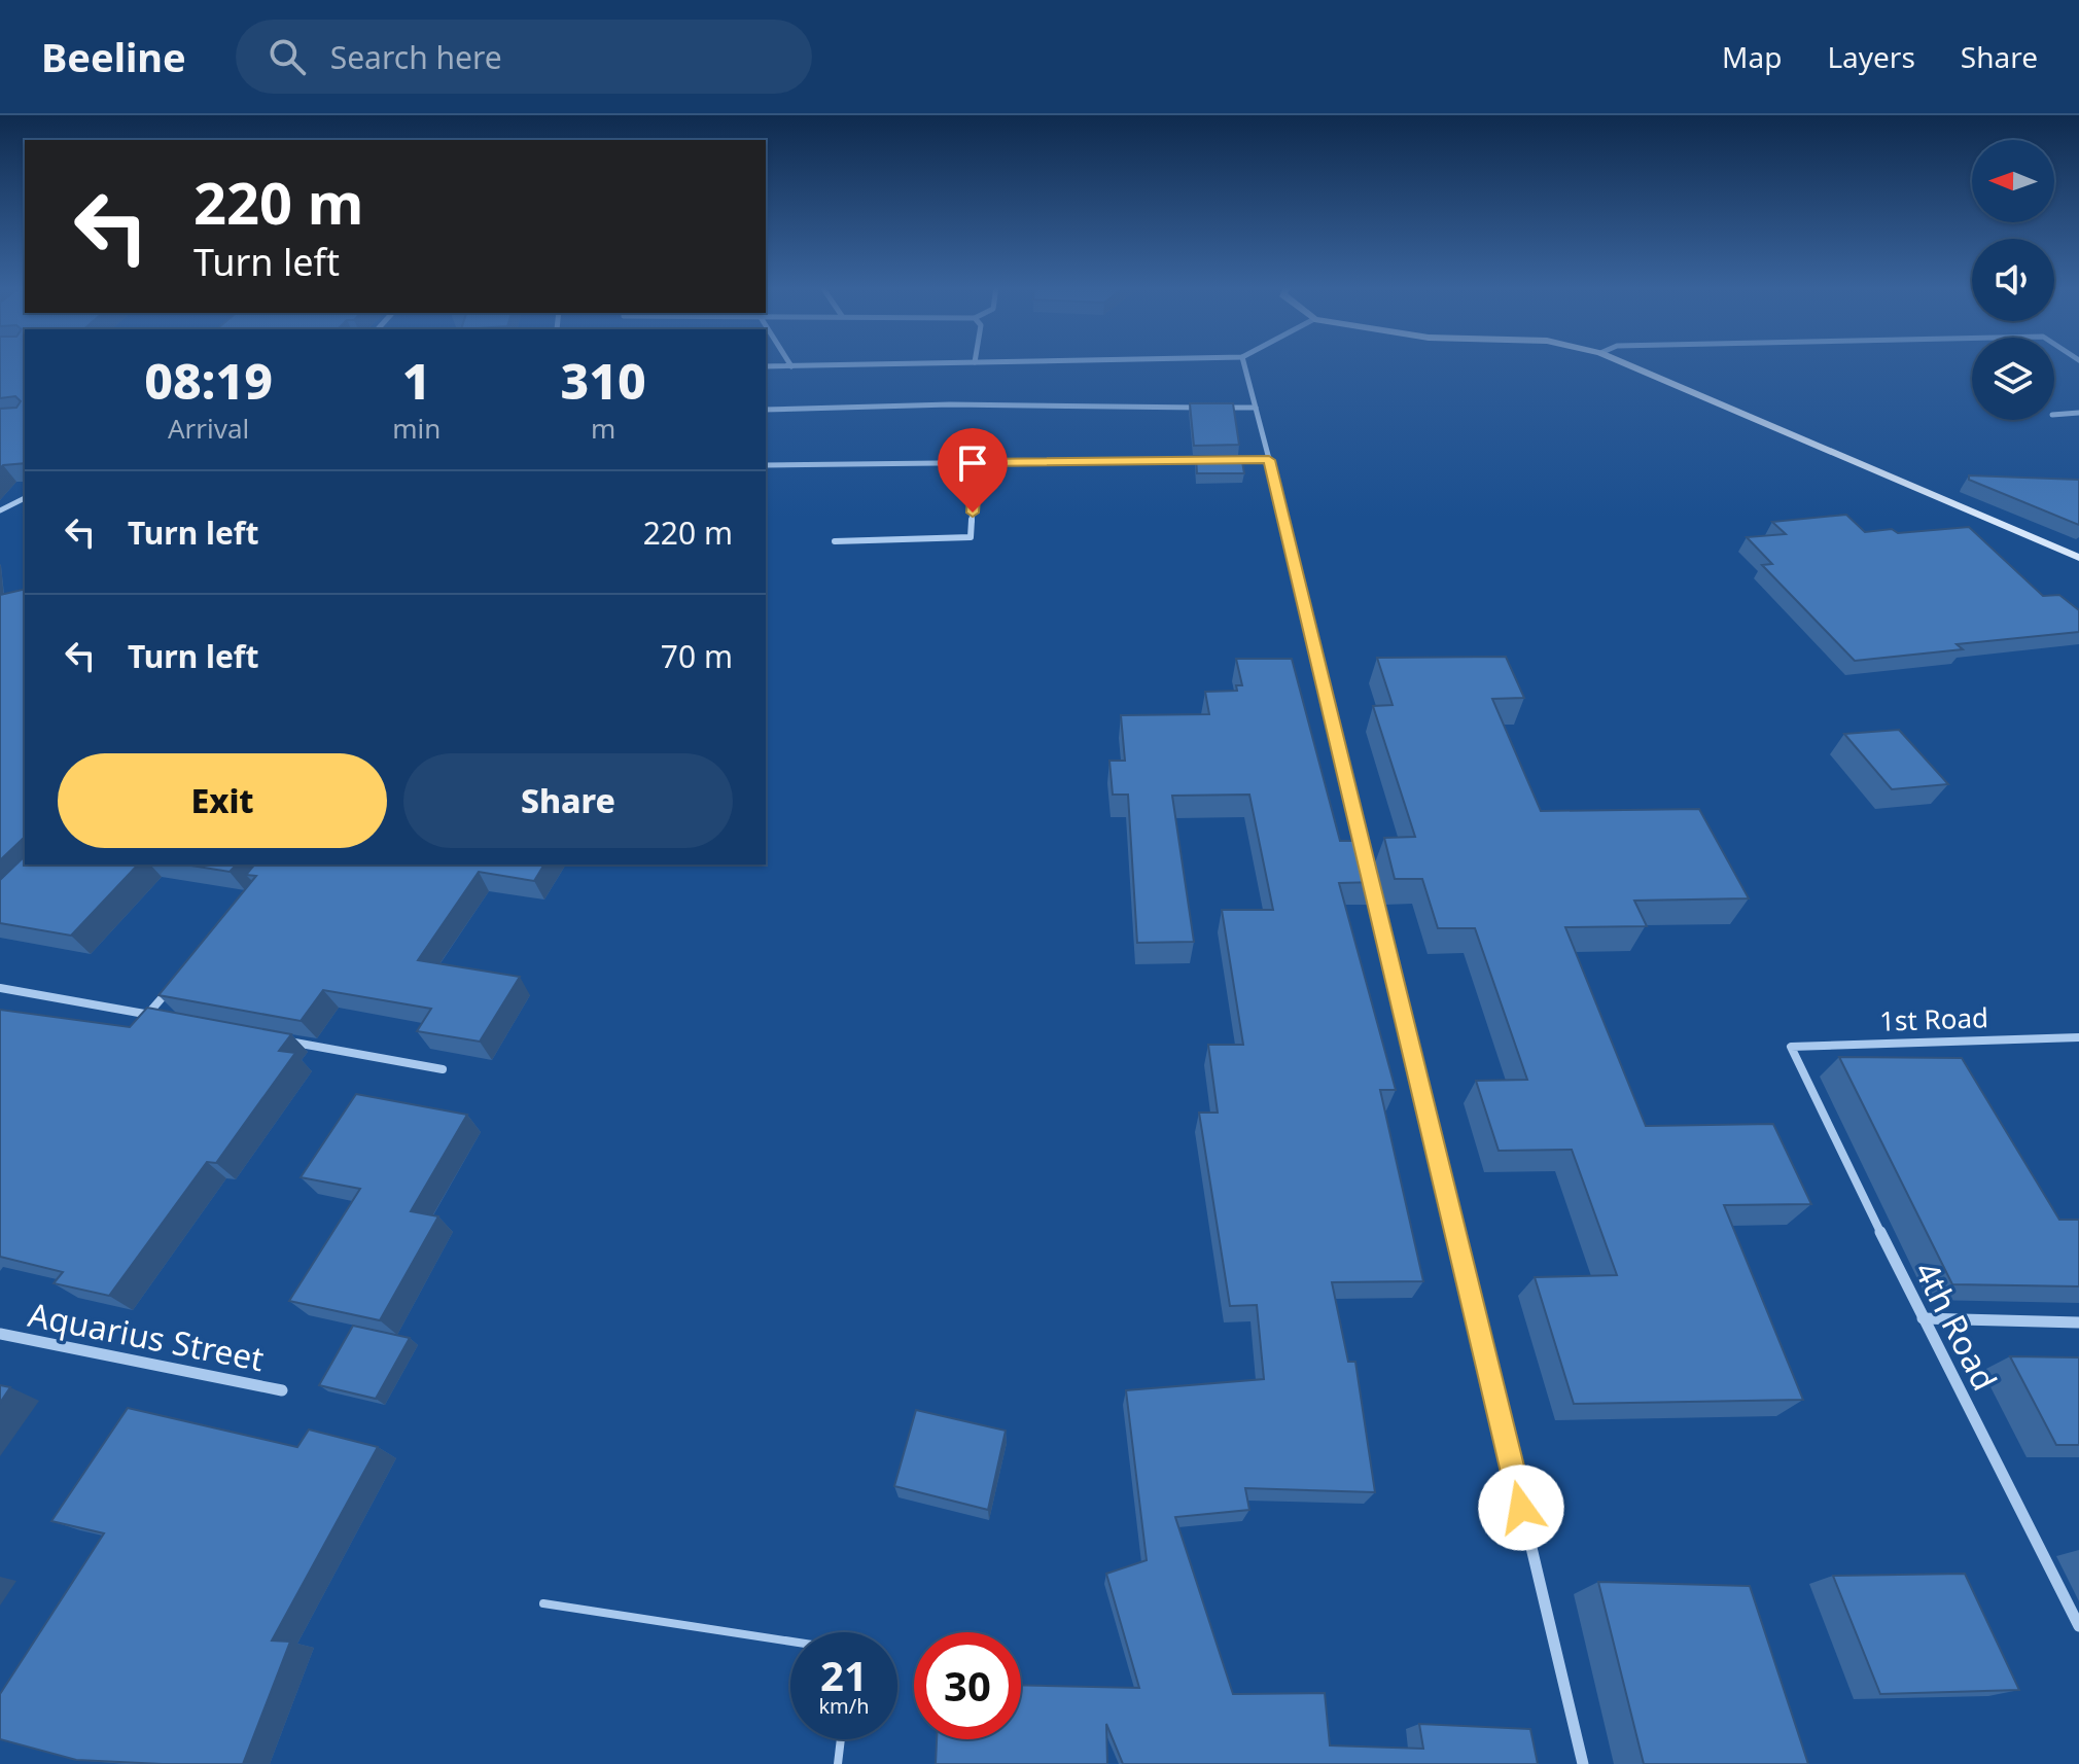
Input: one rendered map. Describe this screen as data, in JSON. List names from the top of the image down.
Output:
{
  "streets": {
    "street": ["1st Road", "4th Road", "Aquarius Street"]
  },
  "crossings": [
    ["1st Road", "4th Road"]
  ],
  "north": "left",
  "page": {
    "header": "Beeline",
    "search": "Search here",
    "nav": ["Map", "Layers", "Share"],
    "turn": ["220 m", "Turn left"],
    "eta": [
      "08:19",
      "Arrival",
      "1",
      "min",
      "310",
      "m"
    ],
    "list": [
      {
        "name": "Turn left",
        "value": "220 m"
      },
      {
        "name": "Turn left",
        "value": "70 m"
      }
    ],
    "buttons": ["Exit", "Share"],
    "speed": "21 km/h",
    "limit": "30"
  }
}
